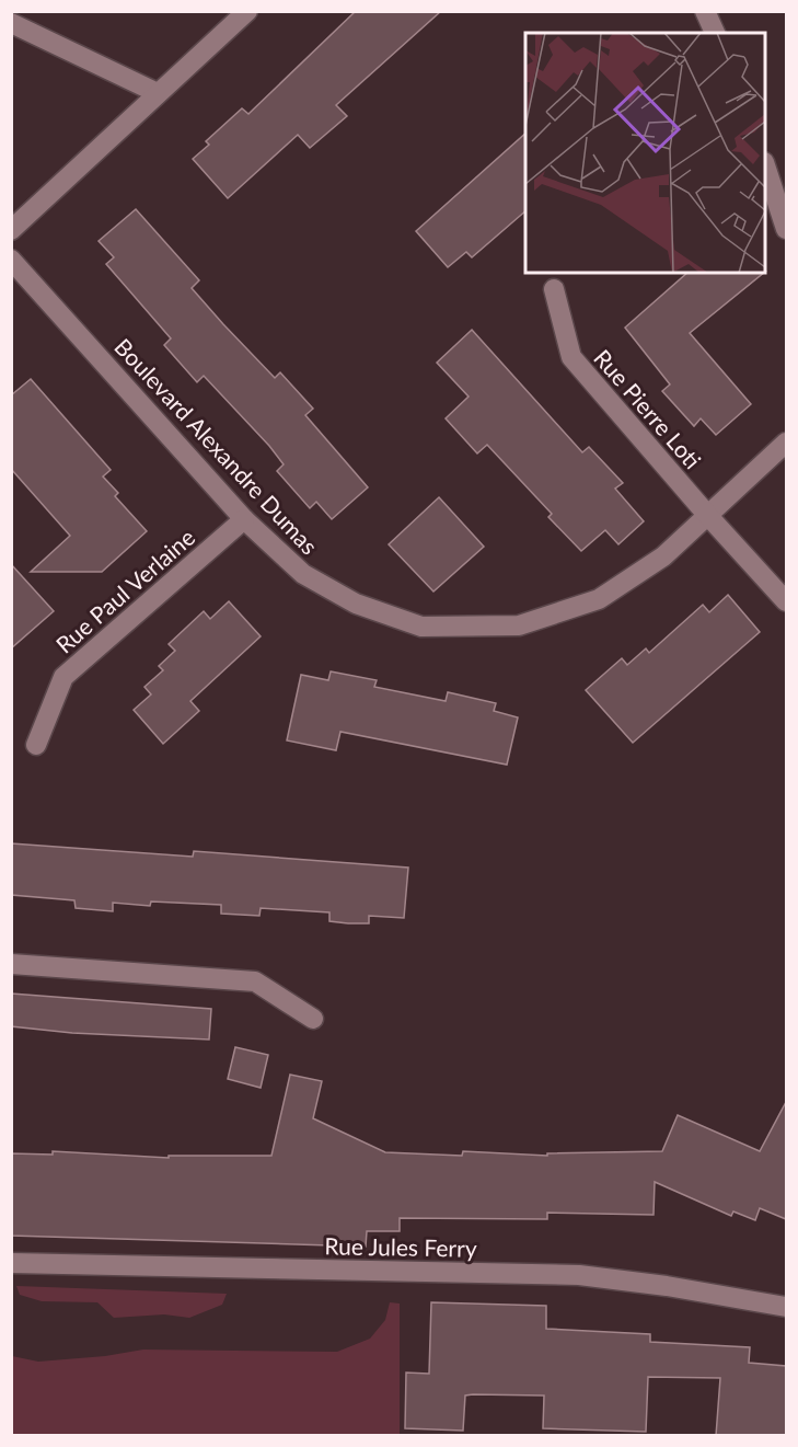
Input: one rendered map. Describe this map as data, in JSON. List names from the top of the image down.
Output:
{
  "streets": {
    "street": [
      "Rue Pierre Loti",
      "Boulevard Alexandre Dumas",
      "Rue Paul Verlaine",
      "Rue Jules Ferry"
    ]
  },
  "crossings": [
    ["Rue Pierre Loti", "Boulevard Alexandre Dumas"],
    ["Boulevard Alexandre Dumas", "Rue Paul Verlaine"]
  ]
}
